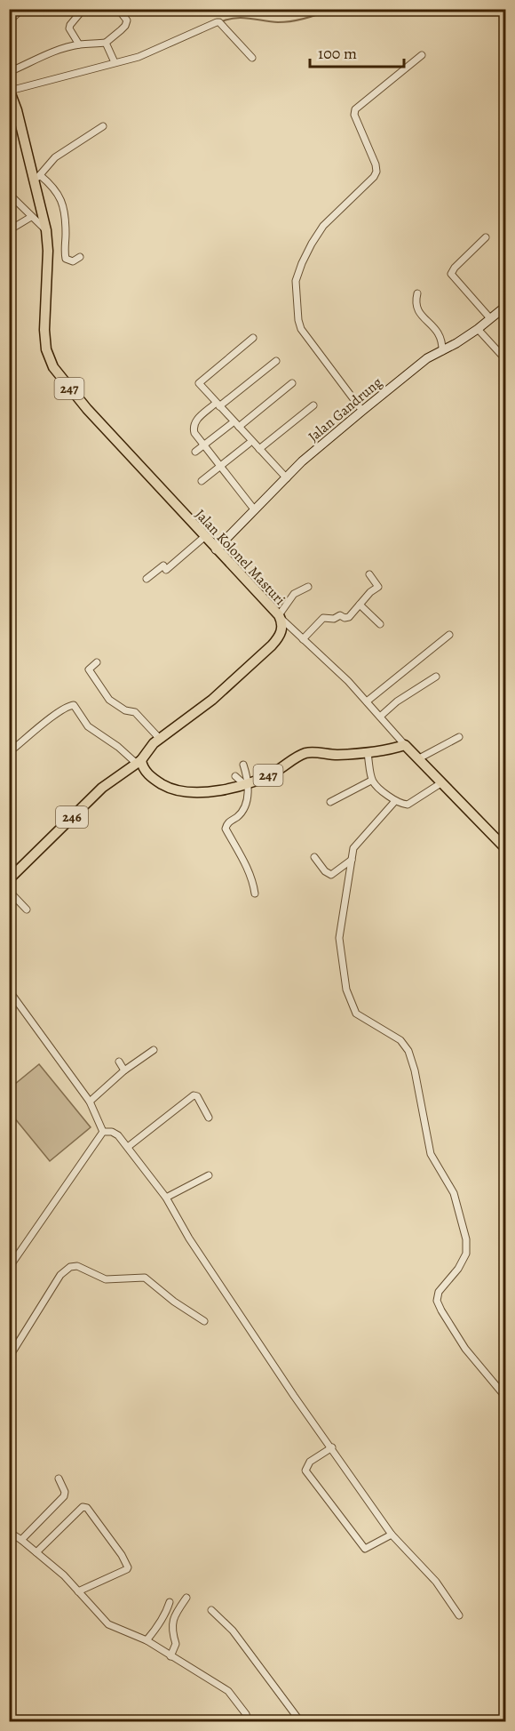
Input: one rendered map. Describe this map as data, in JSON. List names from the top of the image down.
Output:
{
  "streets": {
    "main road": ["247", "Jalan Kolonel Masturi", "246"],
    "street": ["Jalan Gandrung"]
  },
  "crossings": [
    ["247", "Jalan Kolonel Masturi"],
    ["247", "246"],
    ["Jalan Gandrung", "Jalan Kolonel Masturi"],
    ["Jalan Kolonel Masturi", "246"]
  ],
  "scale_bar": "100 m"
}
